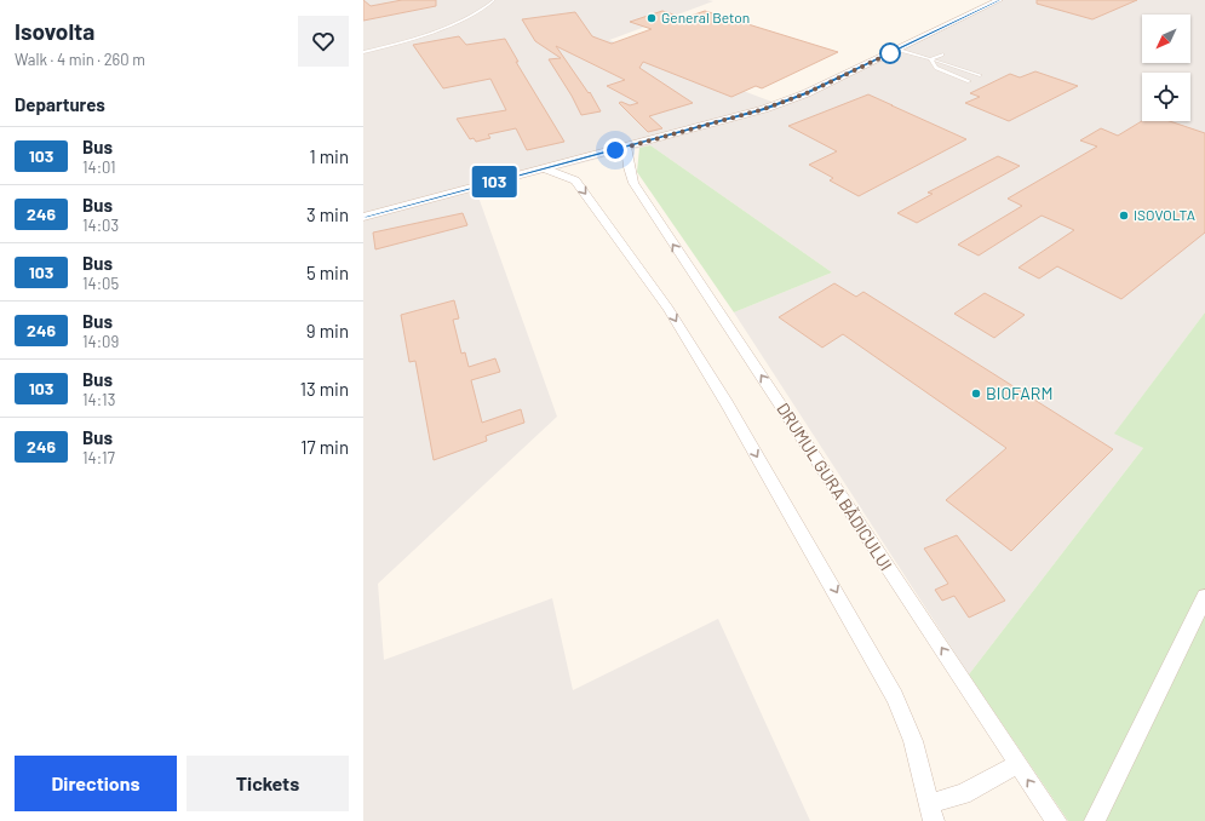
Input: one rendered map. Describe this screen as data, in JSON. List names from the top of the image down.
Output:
{
  "streets": {
    "street": ["DRUMUL GURA BĂDICULUI"]
  },
  "places": ["General Beton", "ISOVOLTA", "BIOFARM"],
  "lines": ["bus line 103"],
  "north": "bottom left",
  "page": {
    "heading": [
      ["Isovolta", "Walk · 4 min · 260 m"],
      "Departures"
    ],
    "on_map": "103",
    "list": [
      {
        "mark": "103",
        "name": "Bus",
        "note": "14:01",
        "value": "1 min"
      },
      {
        "mark": "246",
        "name": "Bus",
        "note": "14:03",
        "value": "3 min"
      },
      {
        "mark": "103",
        "name": "Bus",
        "note": "14:05",
        "value": "5 min"
      },
      {
        "mark": "246",
        "name": "Bus",
        "note": "14:09",
        "value": "9 min"
      },
      {
        "mark": "103",
        "name": "Bus",
        "note": "14:13",
        "value": "13 min"
      },
      {
        "mark": "246",
        "name": "Bus",
        "note": "14:17",
        "value": "17 min"
      }
    ],
    "buttons": ["Directions", "Tickets"]
  }
}
